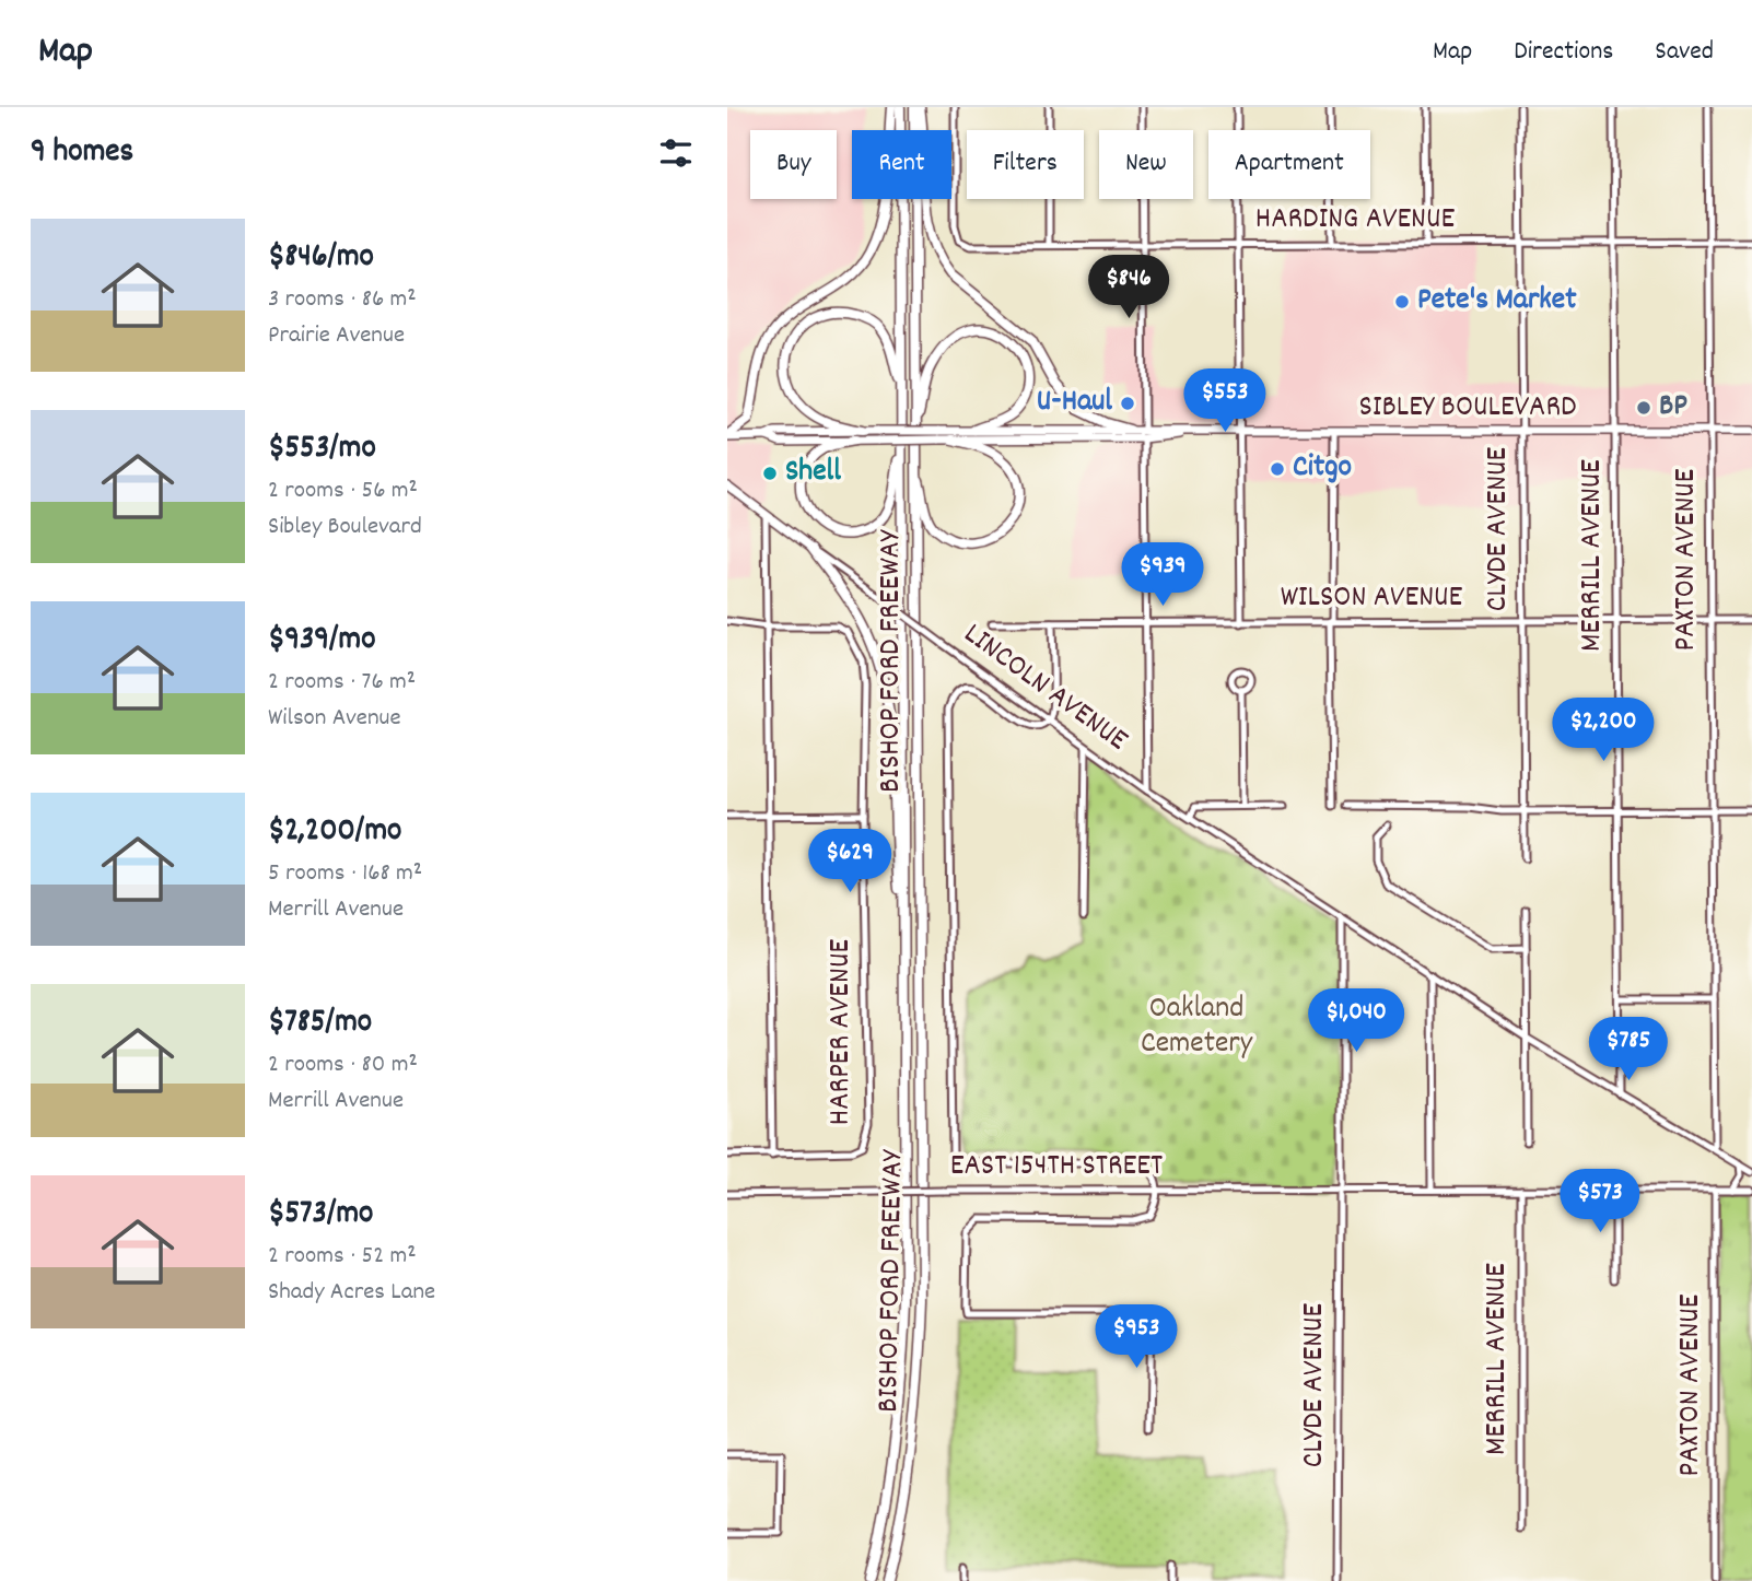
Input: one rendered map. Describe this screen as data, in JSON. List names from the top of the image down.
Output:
{
  "streets": {
    "highway": ["BISHOP FORD FREEWAY"],
    "main road": ["SIBLEY BOULEVARD", "LINCOLN AVENUE"],
    "street": [
      "HARDING AVENUE",
      "CLYDE AVENUE",
      "MERRILL AVENUE",
      "PAXTON AVENUE",
      "WILSON AVENUE",
      "HARPER AVENUE",
      "EAST 154TH STREET"
    ]
  },
  "crossings": [
    ["HARDING AVENUE", "CLYDE AVENUE"],
    ["HARDING AVENUE", "MERRILL AVENUE"],
    ["HARDING AVENUE", "PAXTON AVENUE"],
    ["SIBLEY BOULEVARD", "CLYDE AVENUE"],
    ["SIBLEY BOULEVARD", "MERRILL AVENUE"],
    ["SIBLEY BOULEVARD", "PAXTON AVENUE"],
    ["CLYDE AVENUE", "WILSON AVENUE"],
    ["CLYDE AVENUE", "LINCOLN AVENUE"],
    ["CLYDE AVENUE", "EAST 154TH STREET"],
    ["MERRILL AVENUE", "WILSON AVENUE"],
    ["MERRILL AVENUE", "LINCOLN AVENUE"],
    ["MERRILL AVENUE", "EAST 154TH STREET"],
    ["PAXTON AVENUE", "WILSON AVENUE"],
    ["PAXTON AVENUE", "LINCOLN AVENUE"],
    ["PAXTON AVENUE", "EAST 154TH STREET"]
  ],
  "parks": ["Oakland Cemetery"],
  "places": [
    "Pete's Market",
    "U-Haul",
    "BP",
    "Citgo",
    "Shell"
  ],
  "page": {
    "header": "Map",
    "nav": ["Map", "Directions", "Saved"],
    "heading": "9 homes",
    "chip": [
      "Buy",
      "Rent",
      "Filters",
      "New",
      "Apartment"
    ],
    "list": [
      {
        "name": "$846/mo",
        "note": "3 rooms · 86 m² · Prairie Avenue"
      },
      {
        "name": "$553/mo",
        "note": "2 rooms · 56 m² · Sibley Boulevard"
      },
      {
        "name": "$939/mo",
        "note": "2 rooms · 76 m² · Wilson Avenue"
      },
      {
        "name": "$2,200/mo",
        "note": "5 rooms · 168 m² · Merrill Avenue"
      },
      {
        "name": "$785/mo",
        "note": "2 rooms · 80 m² · Merrill Avenue"
      },
      {
        "name": "$573/mo",
        "note": "2 rooms · 52 m² · Shady Acres Lane"
      }
    ],
    "price": [
      "$846",
      "$553",
      "$939",
      "$2,200",
      "$629",
      "$1,040",
      "$785",
      "$573",
      "$953"
    ]
  }
}
